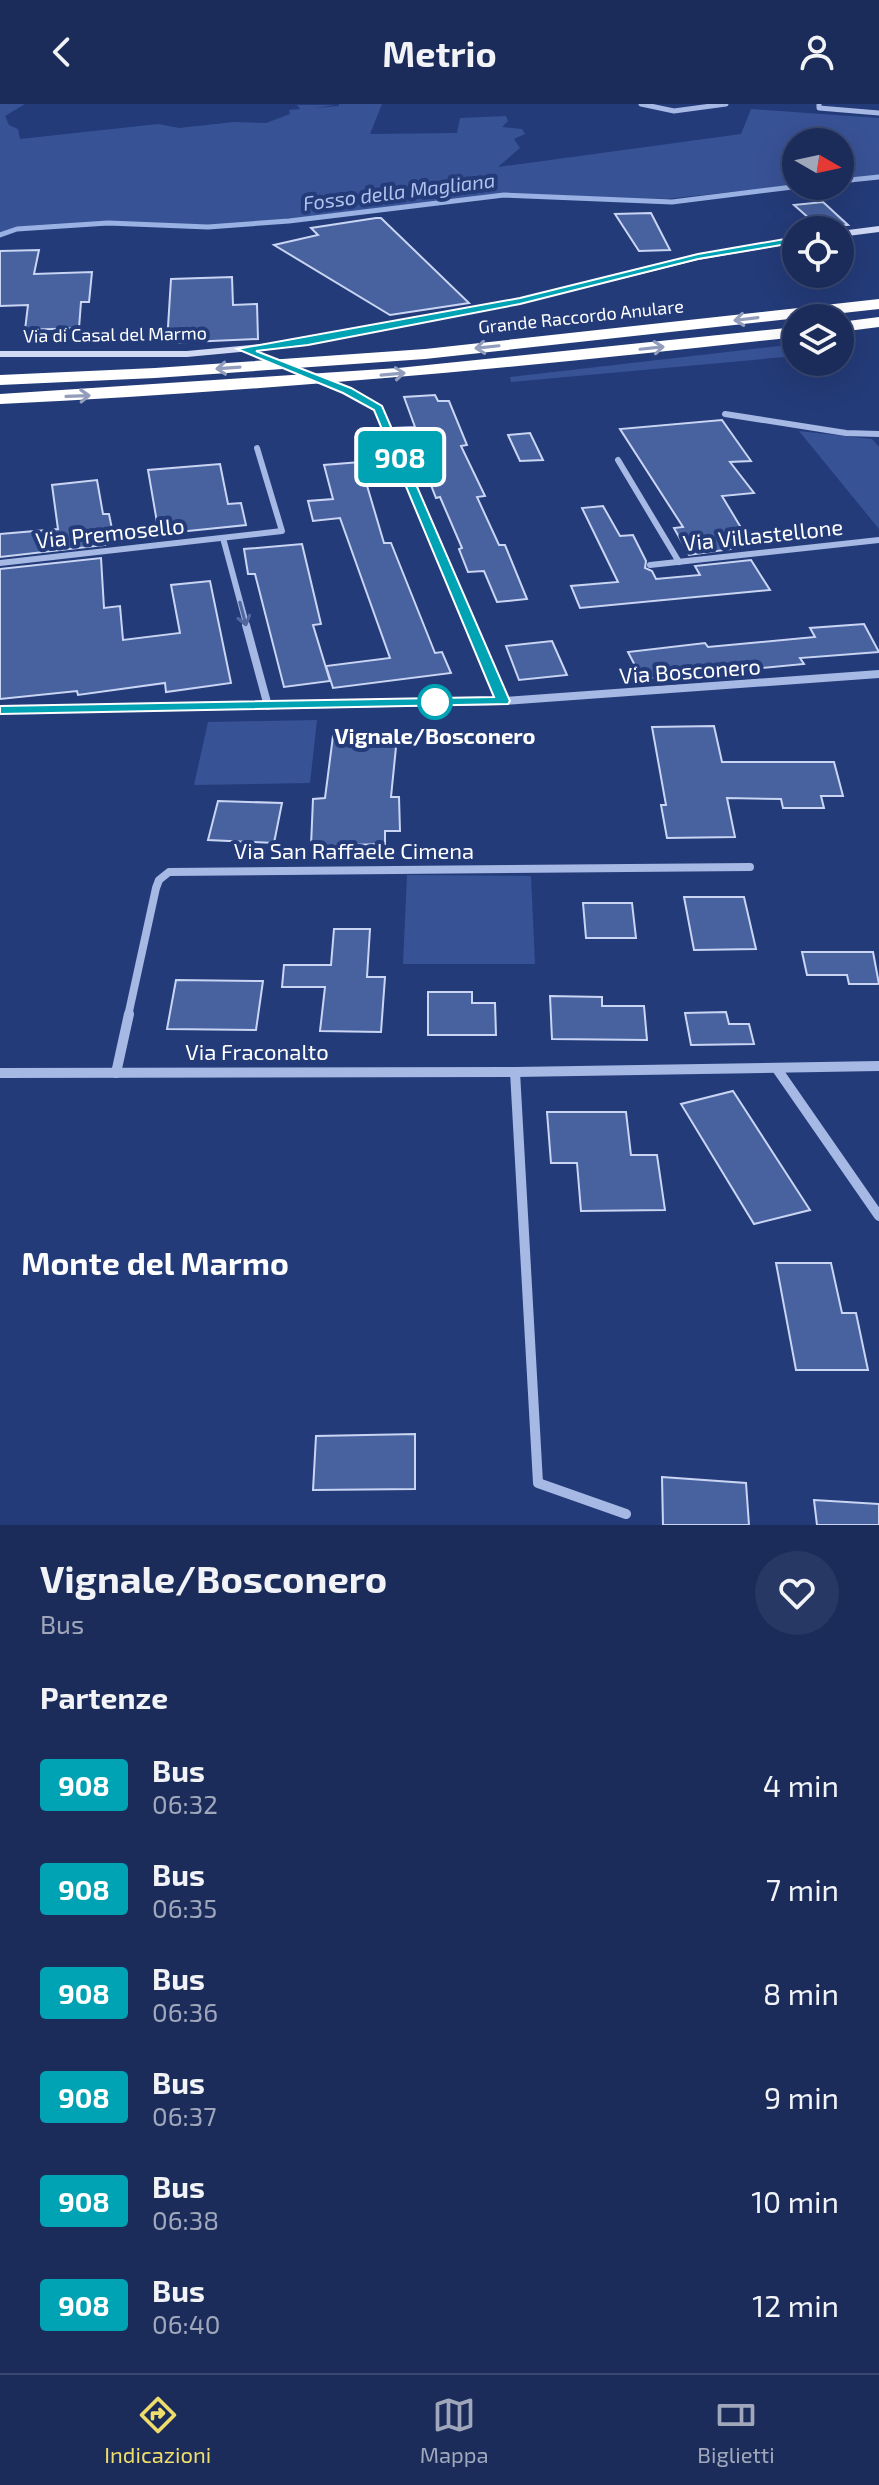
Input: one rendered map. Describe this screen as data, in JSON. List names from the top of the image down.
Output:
{
  "streets": {
    "highway": ["Grande Raccordo Anulare"],
    "main road": ["Via di Casal del Marmo"],
    "street": [
      "Via Premosello",
      "Via Villastellone",
      "Via Bosconero",
      "Via San Raffaele Cimena",
      "Via Fraconalto"
    ]
  },
  "crossings": [
    ["Via San Raffaele Cimena", "Via Fraconalto"]
  ],
  "districts": ["Monte del Marmo"],
  "water": ["Fosso della Magliana"],
  "places": ["Vignale/Bosconero"],
  "lines": ["bus line 908"],
  "north": "right",
  "page": {
    "header": "Metrio",
    "on_map": "908",
    "heading": [
      ["Vignale/Bosconero", "Bus"],
      "Partenze"
    ],
    "list": [
      {
        "mark": "908",
        "name": "Bus",
        "note": "06:32",
        "value": "4 min"
      },
      {
        "mark": "908",
        "name": "Bus",
        "note": "06:35",
        "value": "7 min"
      },
      {
        "mark": "908",
        "name": "Bus",
        "note": "06:36",
        "value": "8 min"
      },
      {
        "mark": "908",
        "name": "Bus",
        "note": "06:37",
        "value": "9 min"
      },
      {
        "mark": "908",
        "name": "Bus",
        "note": "06:38",
        "value": "10 min"
      },
      {
        "mark": "908",
        "name": "Bus",
        "note": "06:40",
        "value": "12 min"
      }
    ],
    "tabs": ["Indicazioni", "Mappa", "Biglietti"]
  }
}
